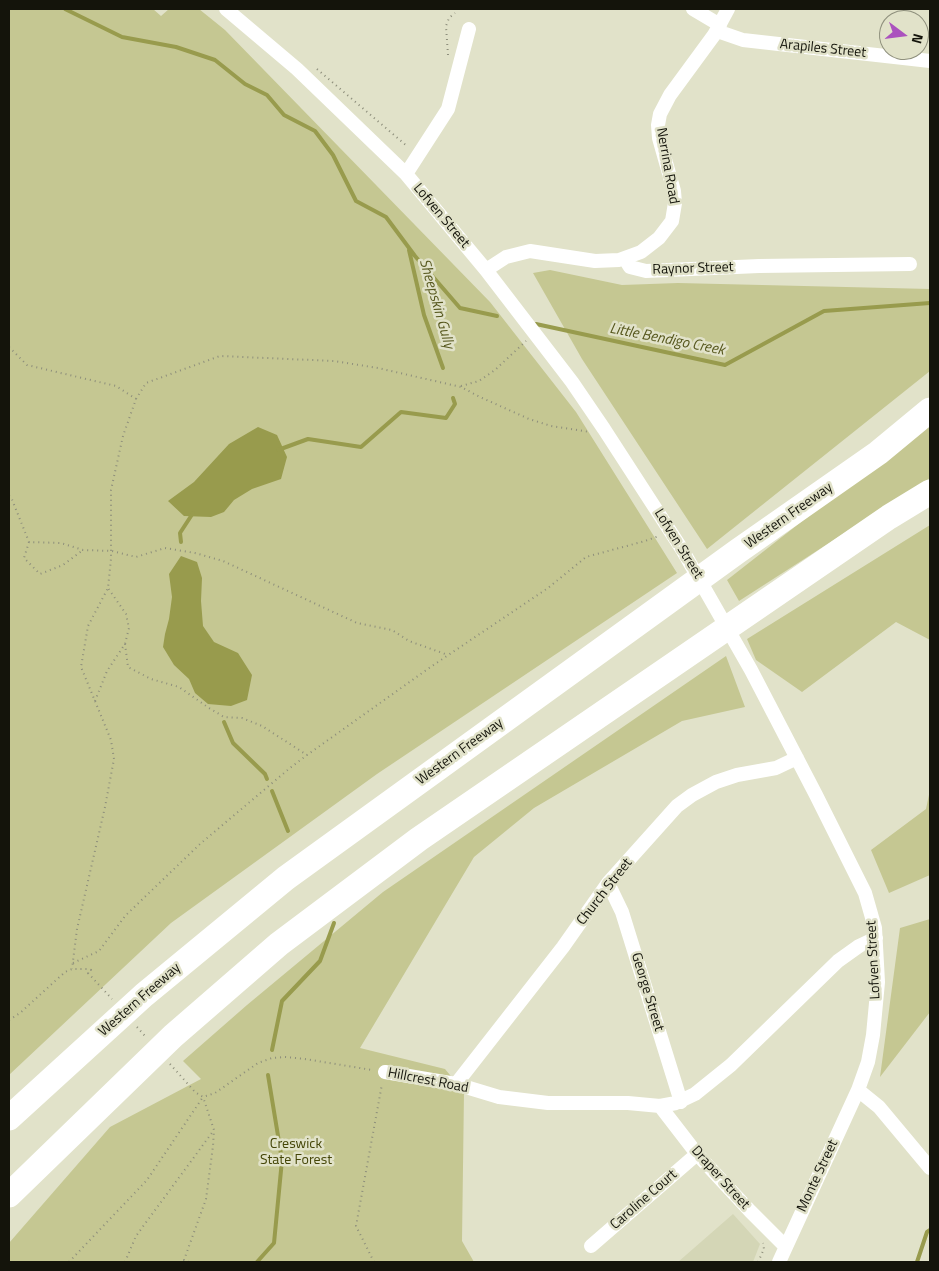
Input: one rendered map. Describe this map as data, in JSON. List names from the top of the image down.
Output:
{
  "streets": {
    "highway": ["Western Freeway"],
    "street": [
      "Arapiles Street",
      "Nerrina Road",
      "Lofven Street",
      "Raynor Street",
      "Church Street",
      "George Street",
      "Hillcrest Road",
      "Monte Street",
      "Draper Street",
      "Caroline Court"
    ]
  },
  "crossings": [
    ["Arapiles Street", "Nerrina Road"],
    ["Nerrina Road", "Raynor Street"],
    ["Lofven Street", "Church Street"],
    ["Lofven Street", "Hillcrest Road"],
    ["Lofven Street", "Monte Street"],
    ["Church Street", "George Street"],
    ["Church Street", "Hillcrest Road"],
    ["George Street", "Hillcrest Road"],
    ["Hillcrest Road", "Draper Street"],
    ["Monte Street", "Draper Street"],
    ["Draper Street", "Caroline Court"]
  ],
  "water": ["Sheepskin Gully", "Little Bendigo Creek"],
  "parks": ["Creswick State Forest"],
  "north": "right"
}
